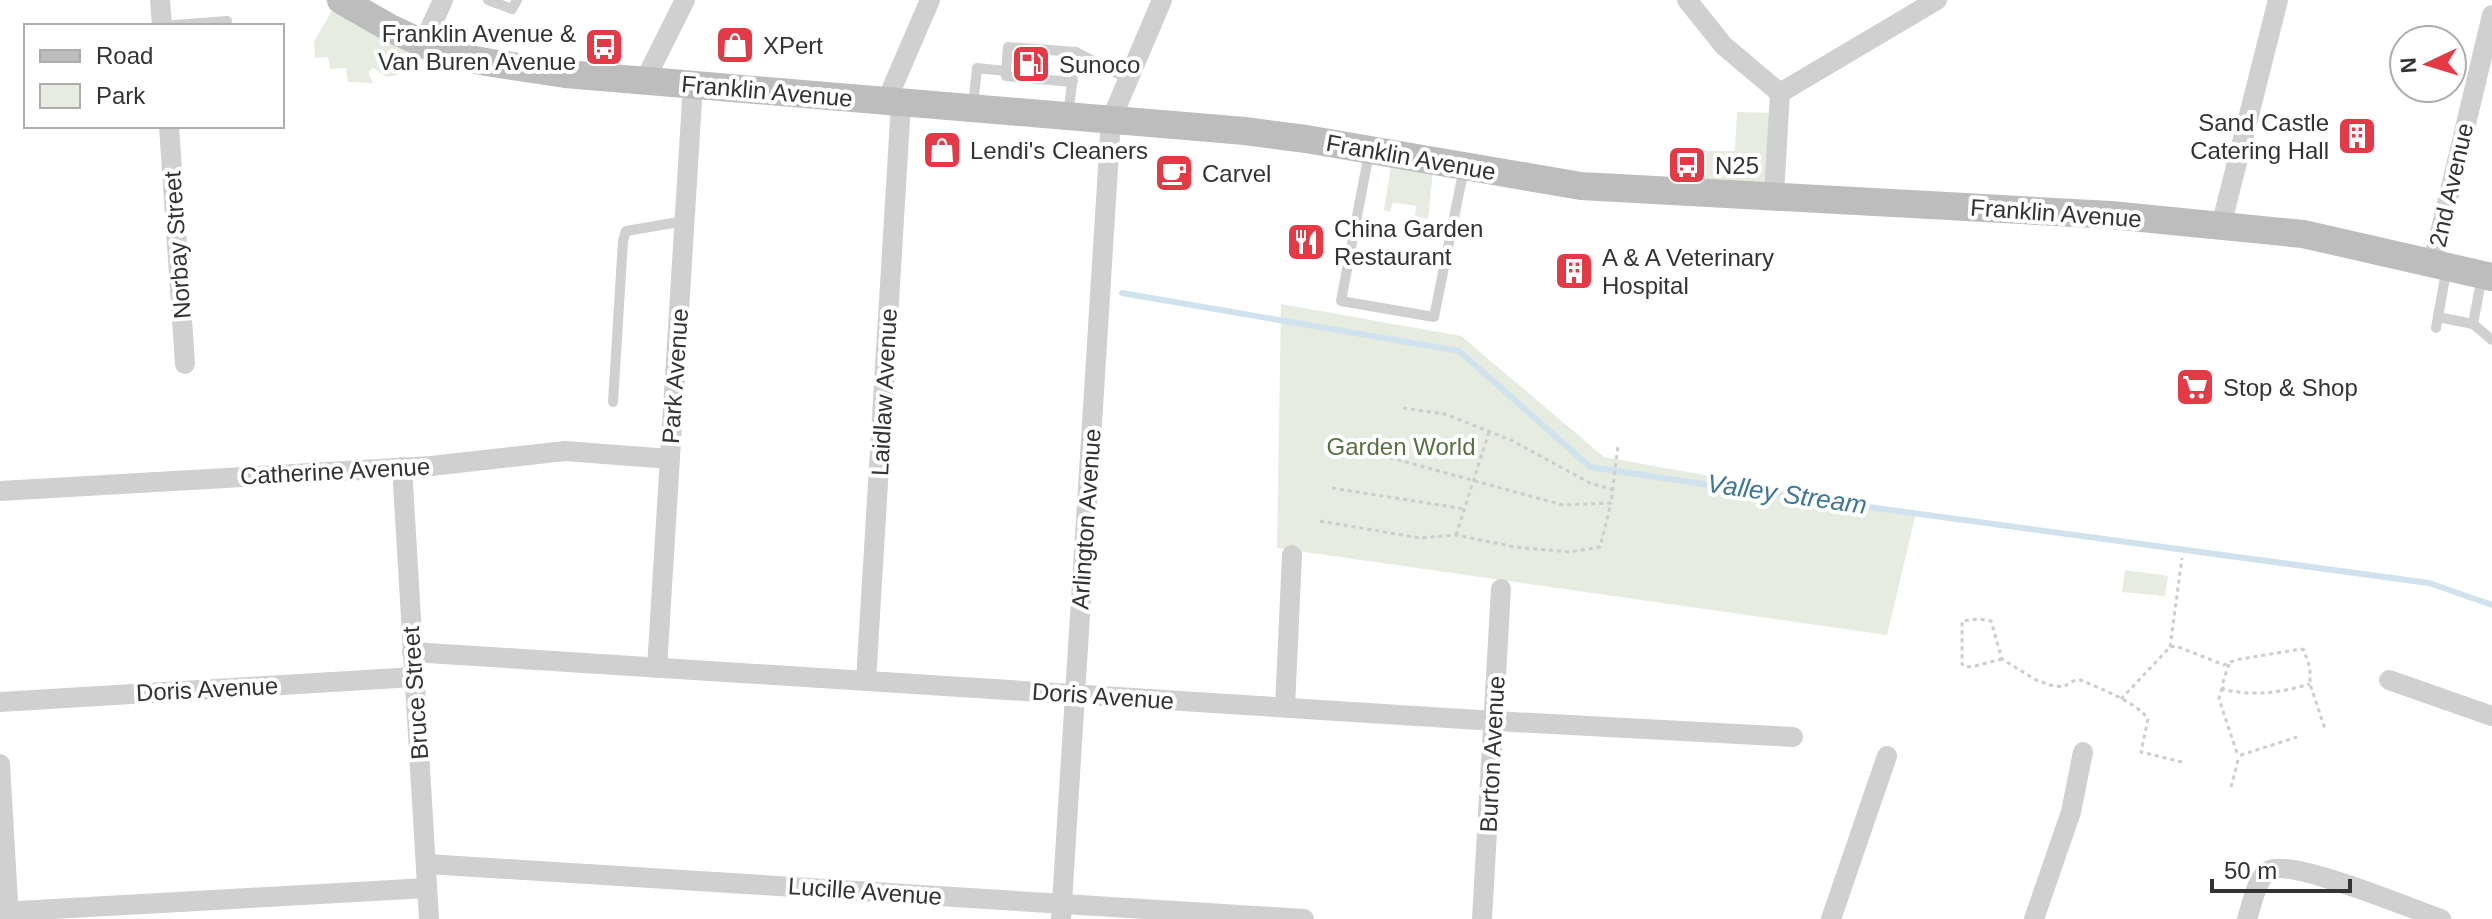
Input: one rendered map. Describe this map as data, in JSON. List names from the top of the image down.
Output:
{
  "streets": {
    "main road": ["Franklin Avenue"],
    "street": [
      "2nd Avenue",
      "Norbay Street",
      "Park Avenue",
      "Laidlaw Avenue",
      "Catherine Avenue",
      "Arlington Avenue",
      "Doris Avenue",
      "Bruce Street",
      "Burton Avenue",
      "Lucille Avenue"
    ]
  },
  "crossings": [
    ["Franklin Avenue", "2nd Avenue"],
    ["Franklin Avenue", "Park Avenue"],
    ["Franklin Avenue", "Laidlaw Avenue"],
    ["Franklin Avenue", "Arlington Avenue"],
    ["Park Avenue", "Catherine Avenue"],
    ["Park Avenue", "Doris Avenue"],
    ["Laidlaw Avenue", "Doris Avenue"],
    ["Catherine Avenue", "Bruce Street"],
    ["Arlington Avenue", "Doris Avenue"],
    ["Arlington Avenue", "Lucille Avenue"],
    ["Doris Avenue", "Bruce Street"],
    ["Doris Avenue", "Burton Avenue"],
    ["Bruce Street", "Lucille Avenue"]
  ],
  "water": ["Valley Stream"],
  "parks": ["Garden World"],
  "places": {
    "shop": ["XPert", "Lendi's Cleaners"],
    "bus stop": ["Franklin Avenue & Van Buren Avenue", "N25"],
    "fuel station": ["Sunoco"],
    "building": ["Sand Castle Catering Hall", "A & A Veterinary Hospital"],
    "cafe": ["Carvel"],
    "restaurant": ["China Garden Restaurant"],
    "supermarket": ["Stop & Shop"]
  },
  "legend": ["Road", "Park"],
  "scale_bar": "50 m",
  "north": "left"
}
